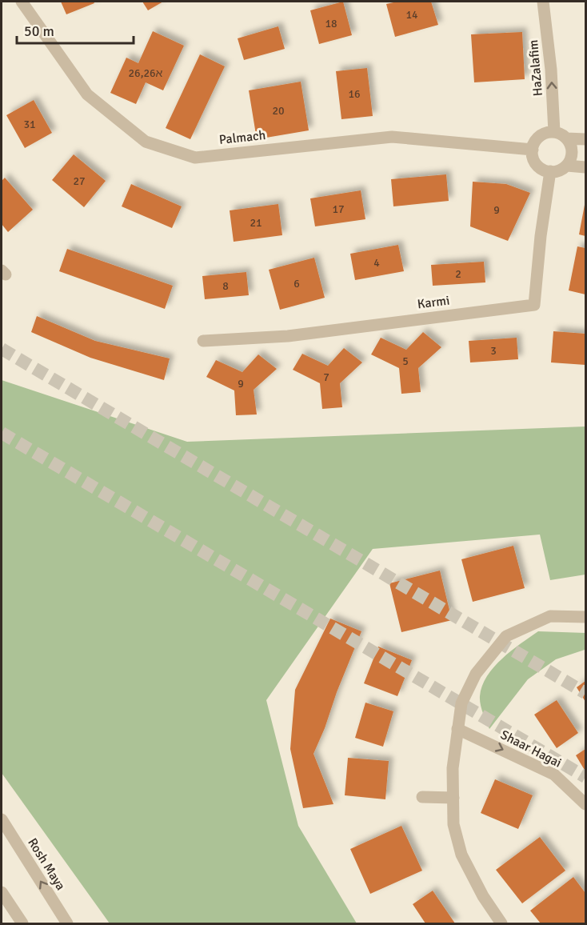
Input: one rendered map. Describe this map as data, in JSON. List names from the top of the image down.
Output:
{
  "streets": {
    "street": [
      "HaZalafim",
      "Palmach",
      "Karmi",
      "Shaar Hagai",
      "Rosh Maya"
    ]
  },
  "crossings": [
    ["HaZalafim", "Palmach"],
    ["HaZalafim", "Karmi"],
    ["Palmach", "Karmi"]
  ],
  "one_way": ["HaZalafim", "Shaar Hagai"],
  "house_numbers": [
    "14",
    "18",
    "26,26א",
    "16",
    "20",
    "31",
    "27",
    "17",
    "9",
    "21",
    "4",
    "2",
    "6",
    "8",
    "3",
    "5",
    "7",
    "9"
  ],
  "scale_bar": "50 m"
}
